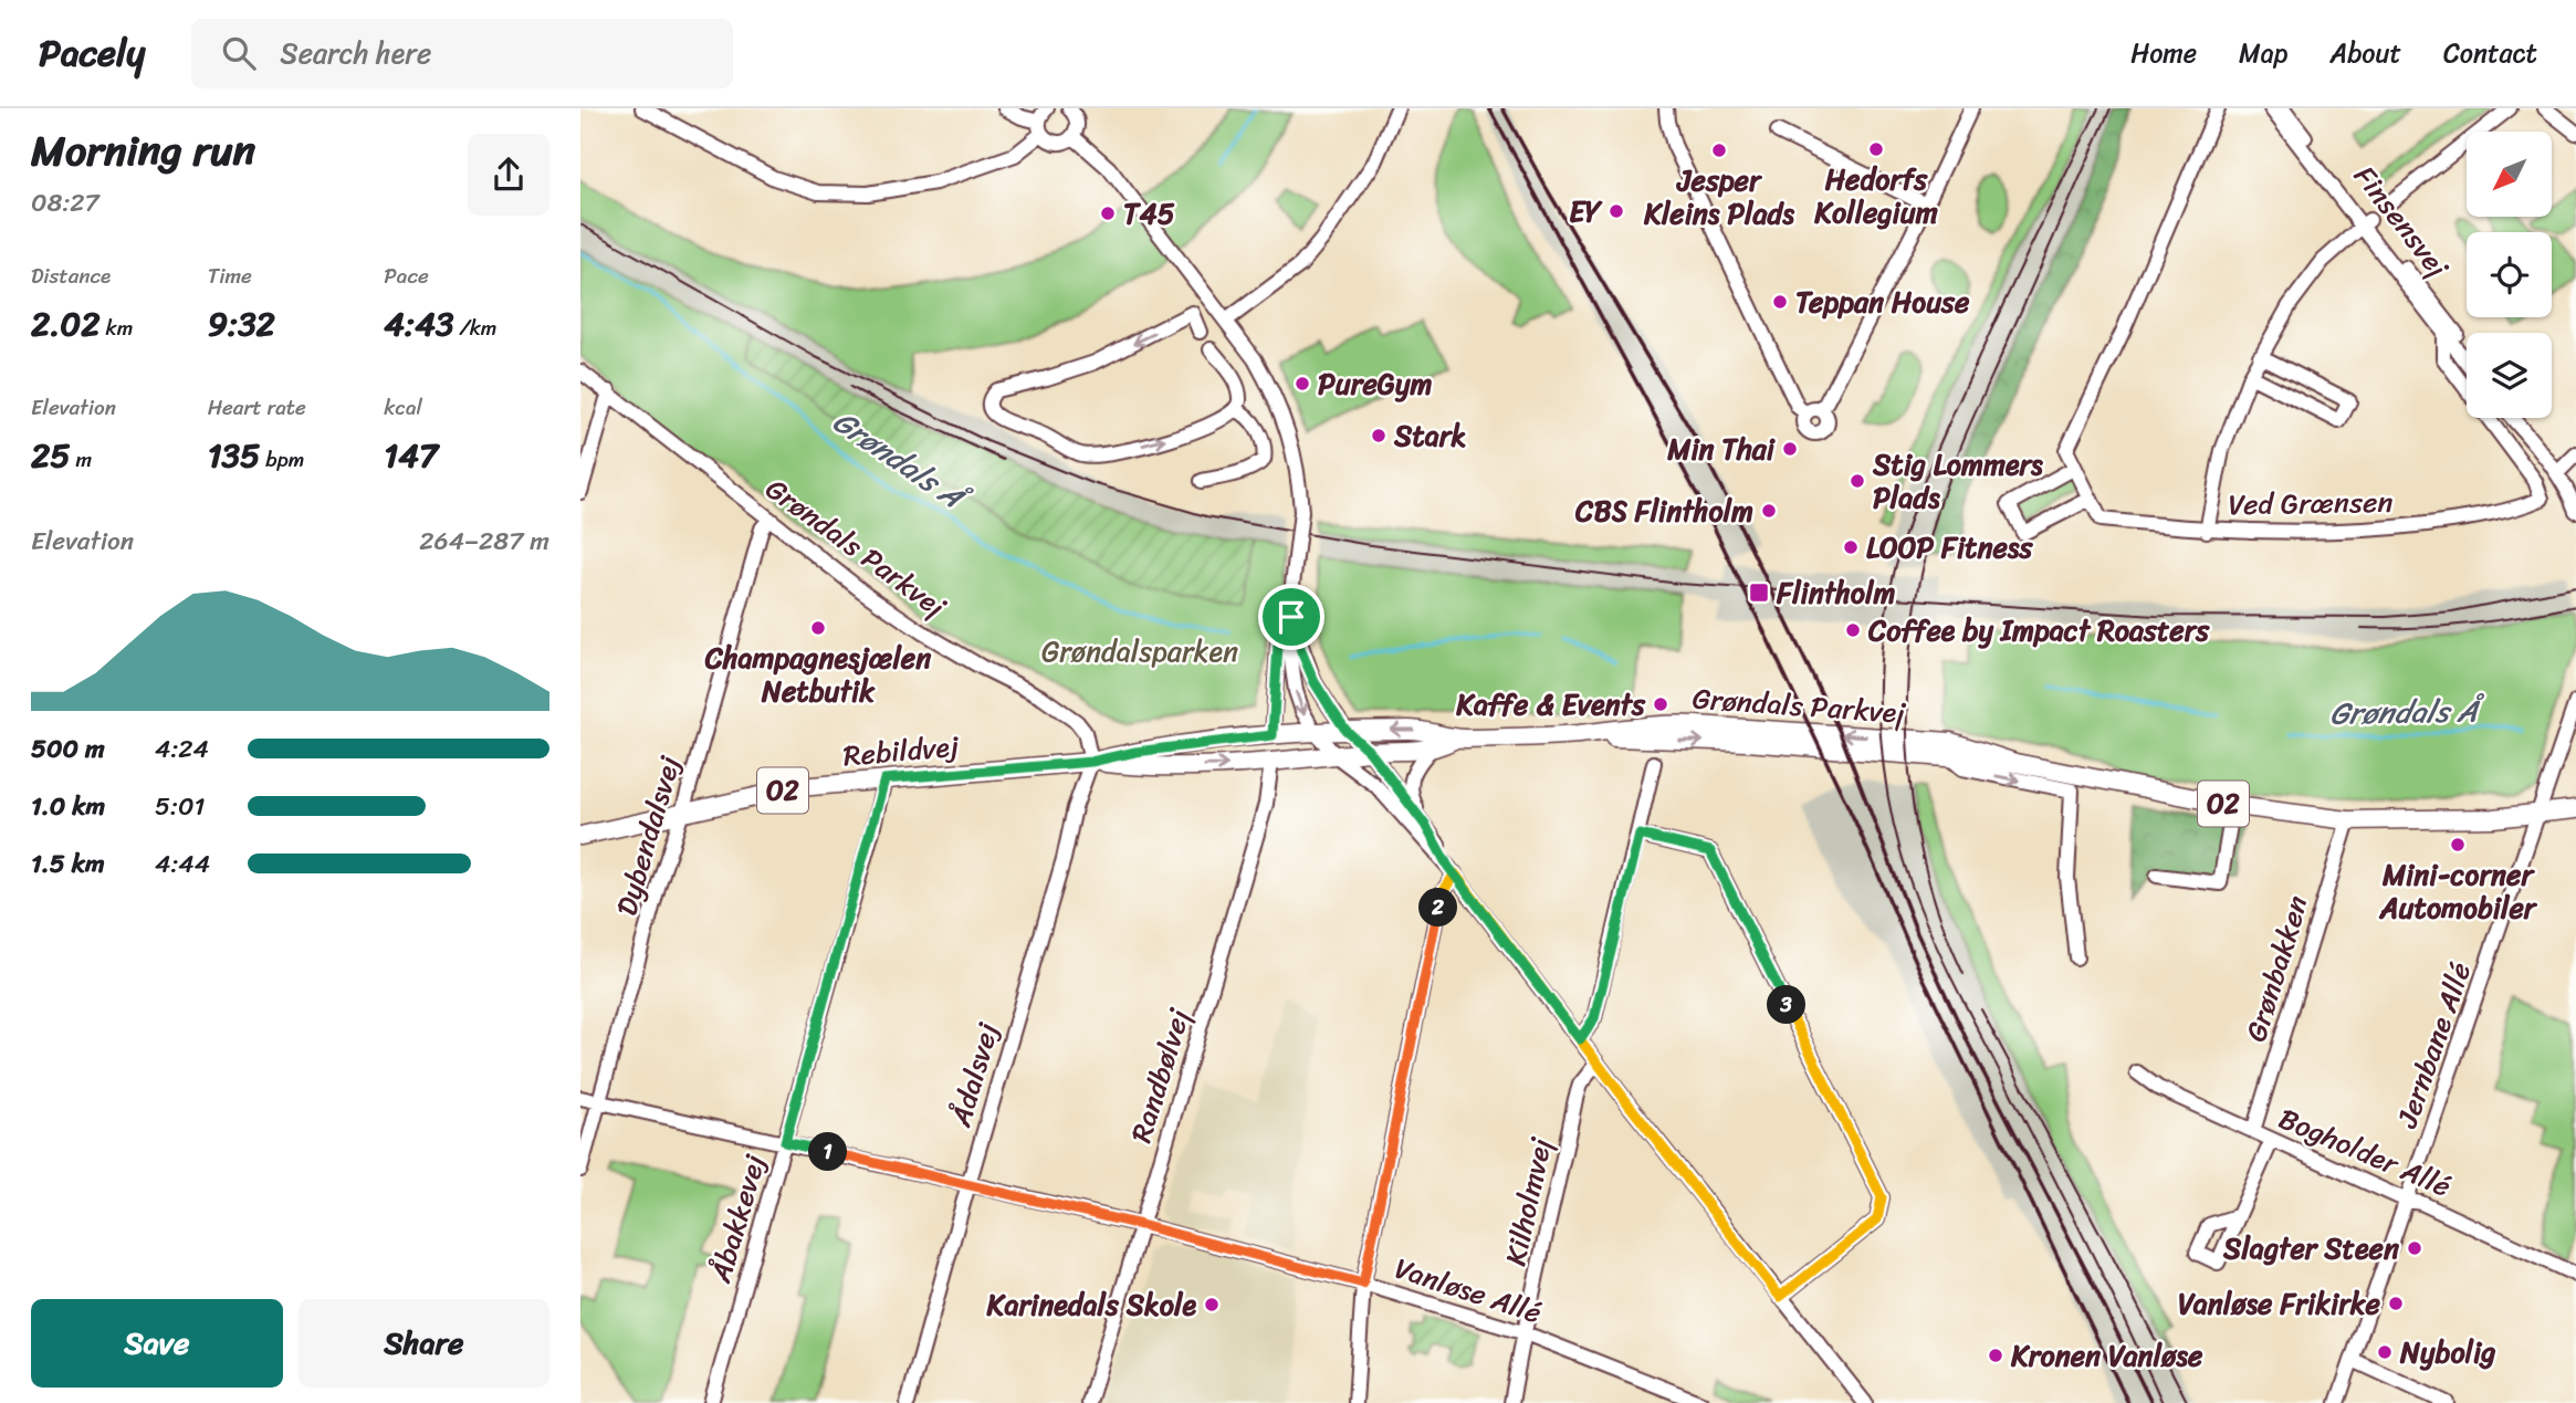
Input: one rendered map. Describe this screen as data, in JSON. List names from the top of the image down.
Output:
{
  "streets": {
    "main road": ["Grøndals Parkvej", "Rebildvej", "O2"],
    "street": [
      "Finsensvej",
      "Ved Grænsen",
      "Dybendalsvej",
      "Grønbakken",
      "Jernbane Allé",
      "Ådalsvej",
      "Randbølvej",
      "Bogholder Allé",
      "Kilholmvej",
      "Åbakkevej",
      "Vanløse Allé"
    ]
  },
  "crossings": [
    ["Finsensvej", "Ved Grænsen"],
    ["Grøndals Parkvej", "Rebildvej"],
    ["Grøndals Parkvej", "Dybendalsvej"],
    ["Grøndals Parkvej", "Grønbakken"],
    ["Grøndals Parkvej", "Jernbane Allé"],
    ["Grøndals Parkvej", "Ådalsvej"],
    ["Grøndals Parkvej", "Randbølvej"],
    ["Rebildvej", "Dybendalsvej"],
    ["Rebildvej", "Ådalsvej"],
    ["Rebildvej", "Åbakkevej"],
    ["Dybendalsvej", "Vanløse Allé"],
    ["Grønbakken", "Bogholder Allé"],
    ["Jernbane Allé", "Bogholder Allé"],
    ["Ådalsvej", "Vanløse Allé"],
    ["Randbølvej", "Vanløse Allé"],
    ["Kilholmvej", "Vanløse Allé"],
    ["Åbakkevej", "Vanløse Allé"]
  ],
  "water": ["Grøndals Å"],
  "parks": ["Grøndalsparken"],
  "places": {
    "other": [
      "Hedorfs Kollegium",
      "Jesper Kleins Plads",
      "EY",
      "T45",
      "Teppan House",
      "PureGym",
      "Stark",
      "Min Thai",
      "Stig Lommers Plads",
      "CBS Flintholm",
      "LOOP Fitness",
      "Champagnesjælen Netbutik",
      "Coffee by Impact Roasters",
      "Kaffe & Events",
      "Mini-corner Automobiler",
      "Slagter Steen",
      "Vanløse Frikirke",
      "Karinedals Skole",
      "Nybolig",
      "Kronen Vanløse"
    ],
    "transit": ["Flintholm"]
  },
  "north": "bottom left",
  "page": {
    "header": "Pacely",
    "search": "Search here",
    "nav": [
      "Home",
      "Map",
      "About",
      "Contact"
    ],
    "heading": ["Morning run", "08:27"],
    "stats": [
      ["Distance", "2.02 km"],
      ["Time", "9:32"],
      ["Pace", "4:43 /km"],
      ["Elevation", "25 m"],
      ["Heart rate", "135 bpm"],
      ["kcal", "147"]
    ],
    "chart": ["Elevation", "264–287 m"],
    "list": [
      {
        "name": "500 m",
        "note": "4:24"
      },
      {
        "name": "1.0 km",
        "note": "5:01"
      },
      {
        "name": "1.5 km",
        "note": "4:44"
      }
    ],
    "pins": ["2", "3", "1"],
    "buttons": ["Save", "Share"]
  }
}
